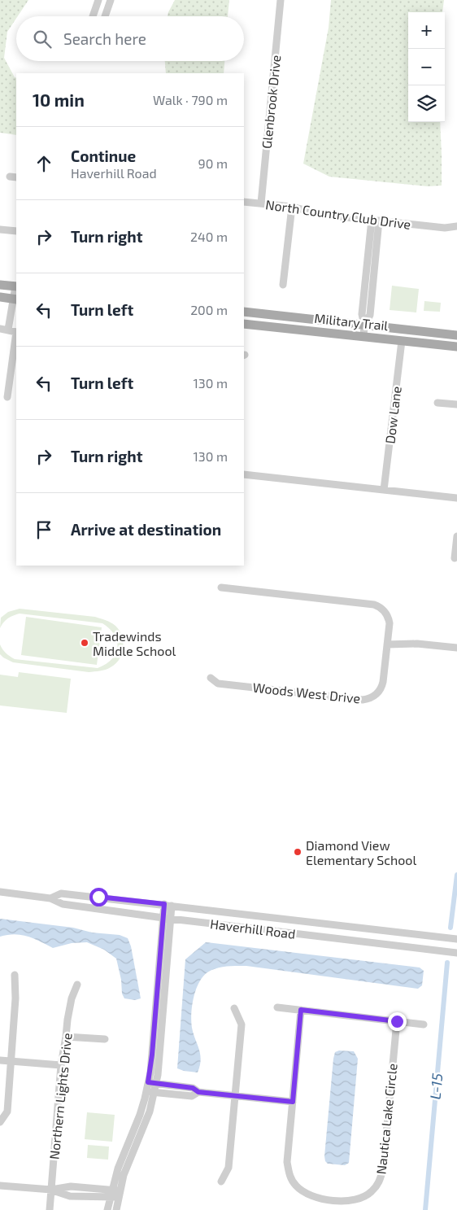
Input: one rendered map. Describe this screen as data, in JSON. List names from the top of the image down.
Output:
{
  "streets": {
    "main road": ["Military Trail"],
    "street": [
      "Glenbrook Drive",
      "North Country Club Drive",
      "Dow Lane",
      "Woods West Drive",
      "Haverhill Road",
      "Northern Lights Drive",
      "Nautica Lake Circle"
    ]
  },
  "crossings": [
    ["Glenbrook Drive", "North Country Club Drive"],
    ["Military Trail", "Dow Lane"]
  ],
  "water": ["L-15"],
  "places": ["Tradewinds Middle School", "Diamond View Elementary School"],
  "page": {
    "map_buttons": ["+", "−"],
    "search": "Search here",
    "heading": ["10 min", "Walk · 790 m"],
    "list": [
      ["Continue", "Haverhill Road", "90 m"],
      ["Turn right", "240 m"],
      ["Turn left", "200 m"],
      ["Turn left", "130 m"],
      ["Turn right", "130 m"],
      "Arrive at destination"
    ]
  }
}
